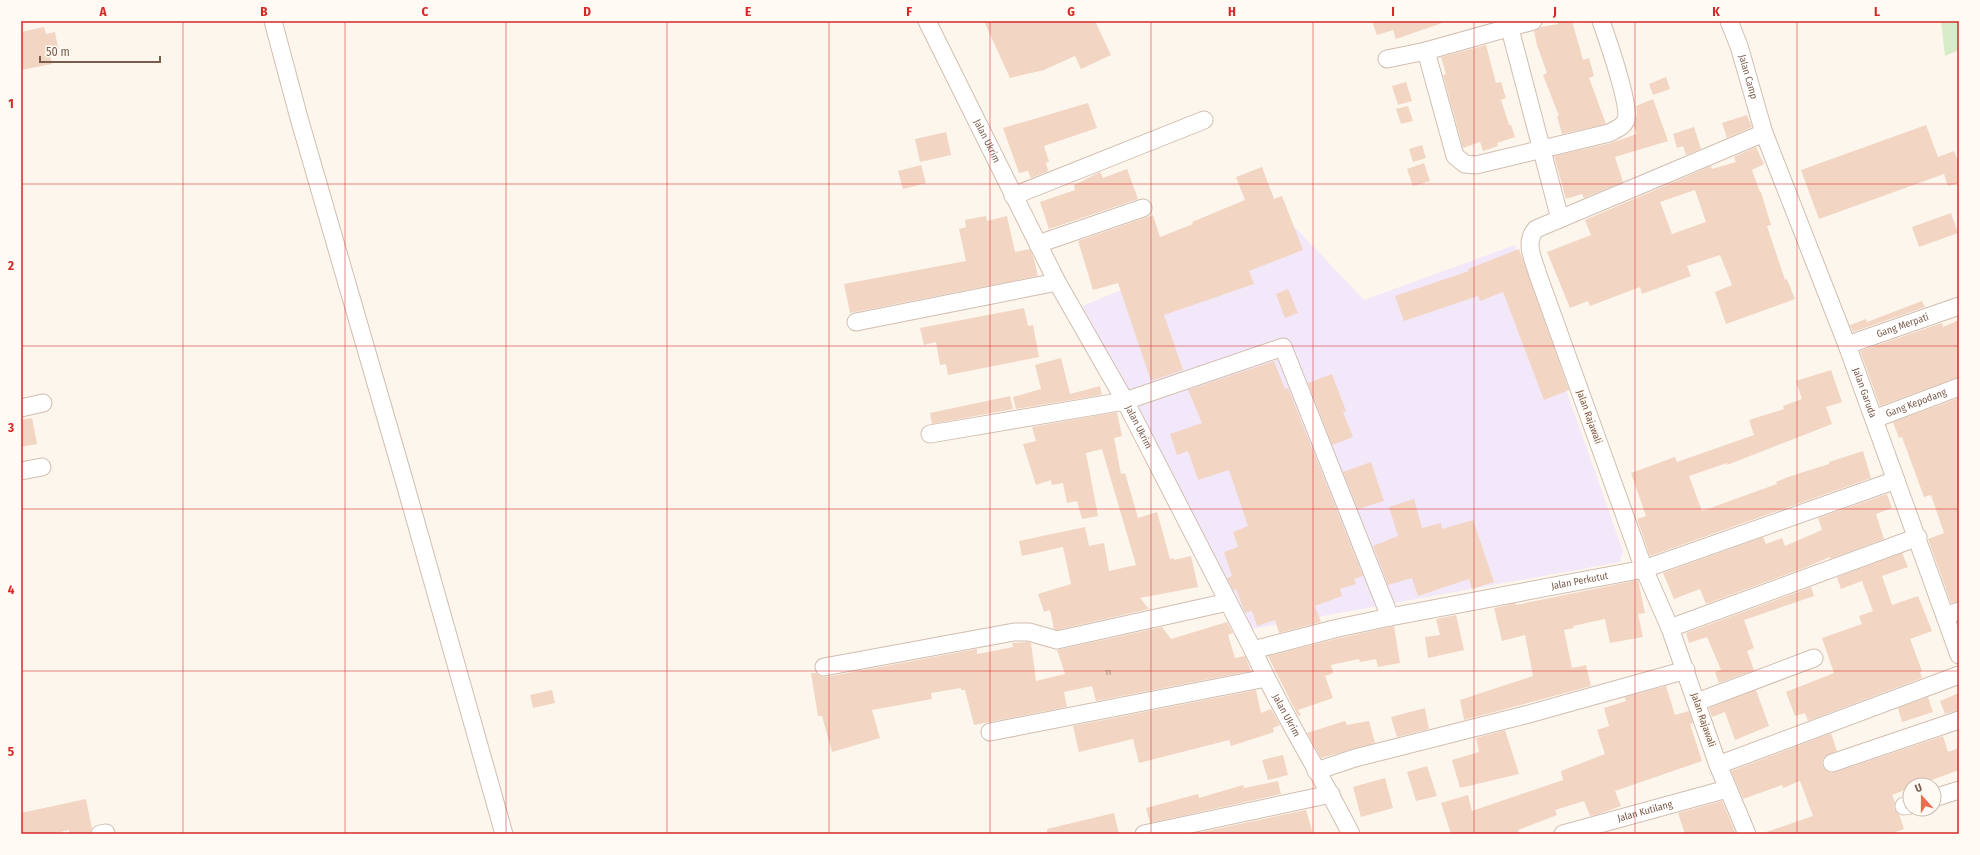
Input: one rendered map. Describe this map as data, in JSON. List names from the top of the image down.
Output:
{
  "streets": {
    "street": [
      "Jalan Camp",
      "Jalan Ukrim",
      "Gang Merpati",
      "Jalan Garuda",
      "Gang Kepodang",
      "Jalan Rajawali",
      "Jalan Perkutut",
      "Jalan Kutilang"
    ]
  },
  "crossings": [
    ["Jalan Camp", "Jalan Garuda"],
    ["Jalan Camp", "Jalan Rajawali"],
    ["Jalan Ukrim", "Jalan Perkutut"],
    ["Gang Merpati", "Jalan Garuda"],
    ["Jalan Garuda", "Gang Kepodang"],
    ["Jalan Garuda", "Jalan Rajawali"],
    ["Jalan Garuda", "Jalan Perkutut"],
    ["Jalan Rajawali", "Jalan Perkutut"],
    ["Jalan Rajawali", "Jalan Kutilang"]
  ],
  "house_numbers": ["11"],
  "scale_bar": "50 m",
  "north": "top",
  "grid": {
    "columns": [
      "A",
      "B",
      "C",
      "D",
      "E",
      "F",
      "G",
      "H",
      "I",
      "J",
      "K",
      "L"
    ],
    "rows": [
      "1",
      "2",
      "3",
      "4",
      "5"
    ]
  }
}
